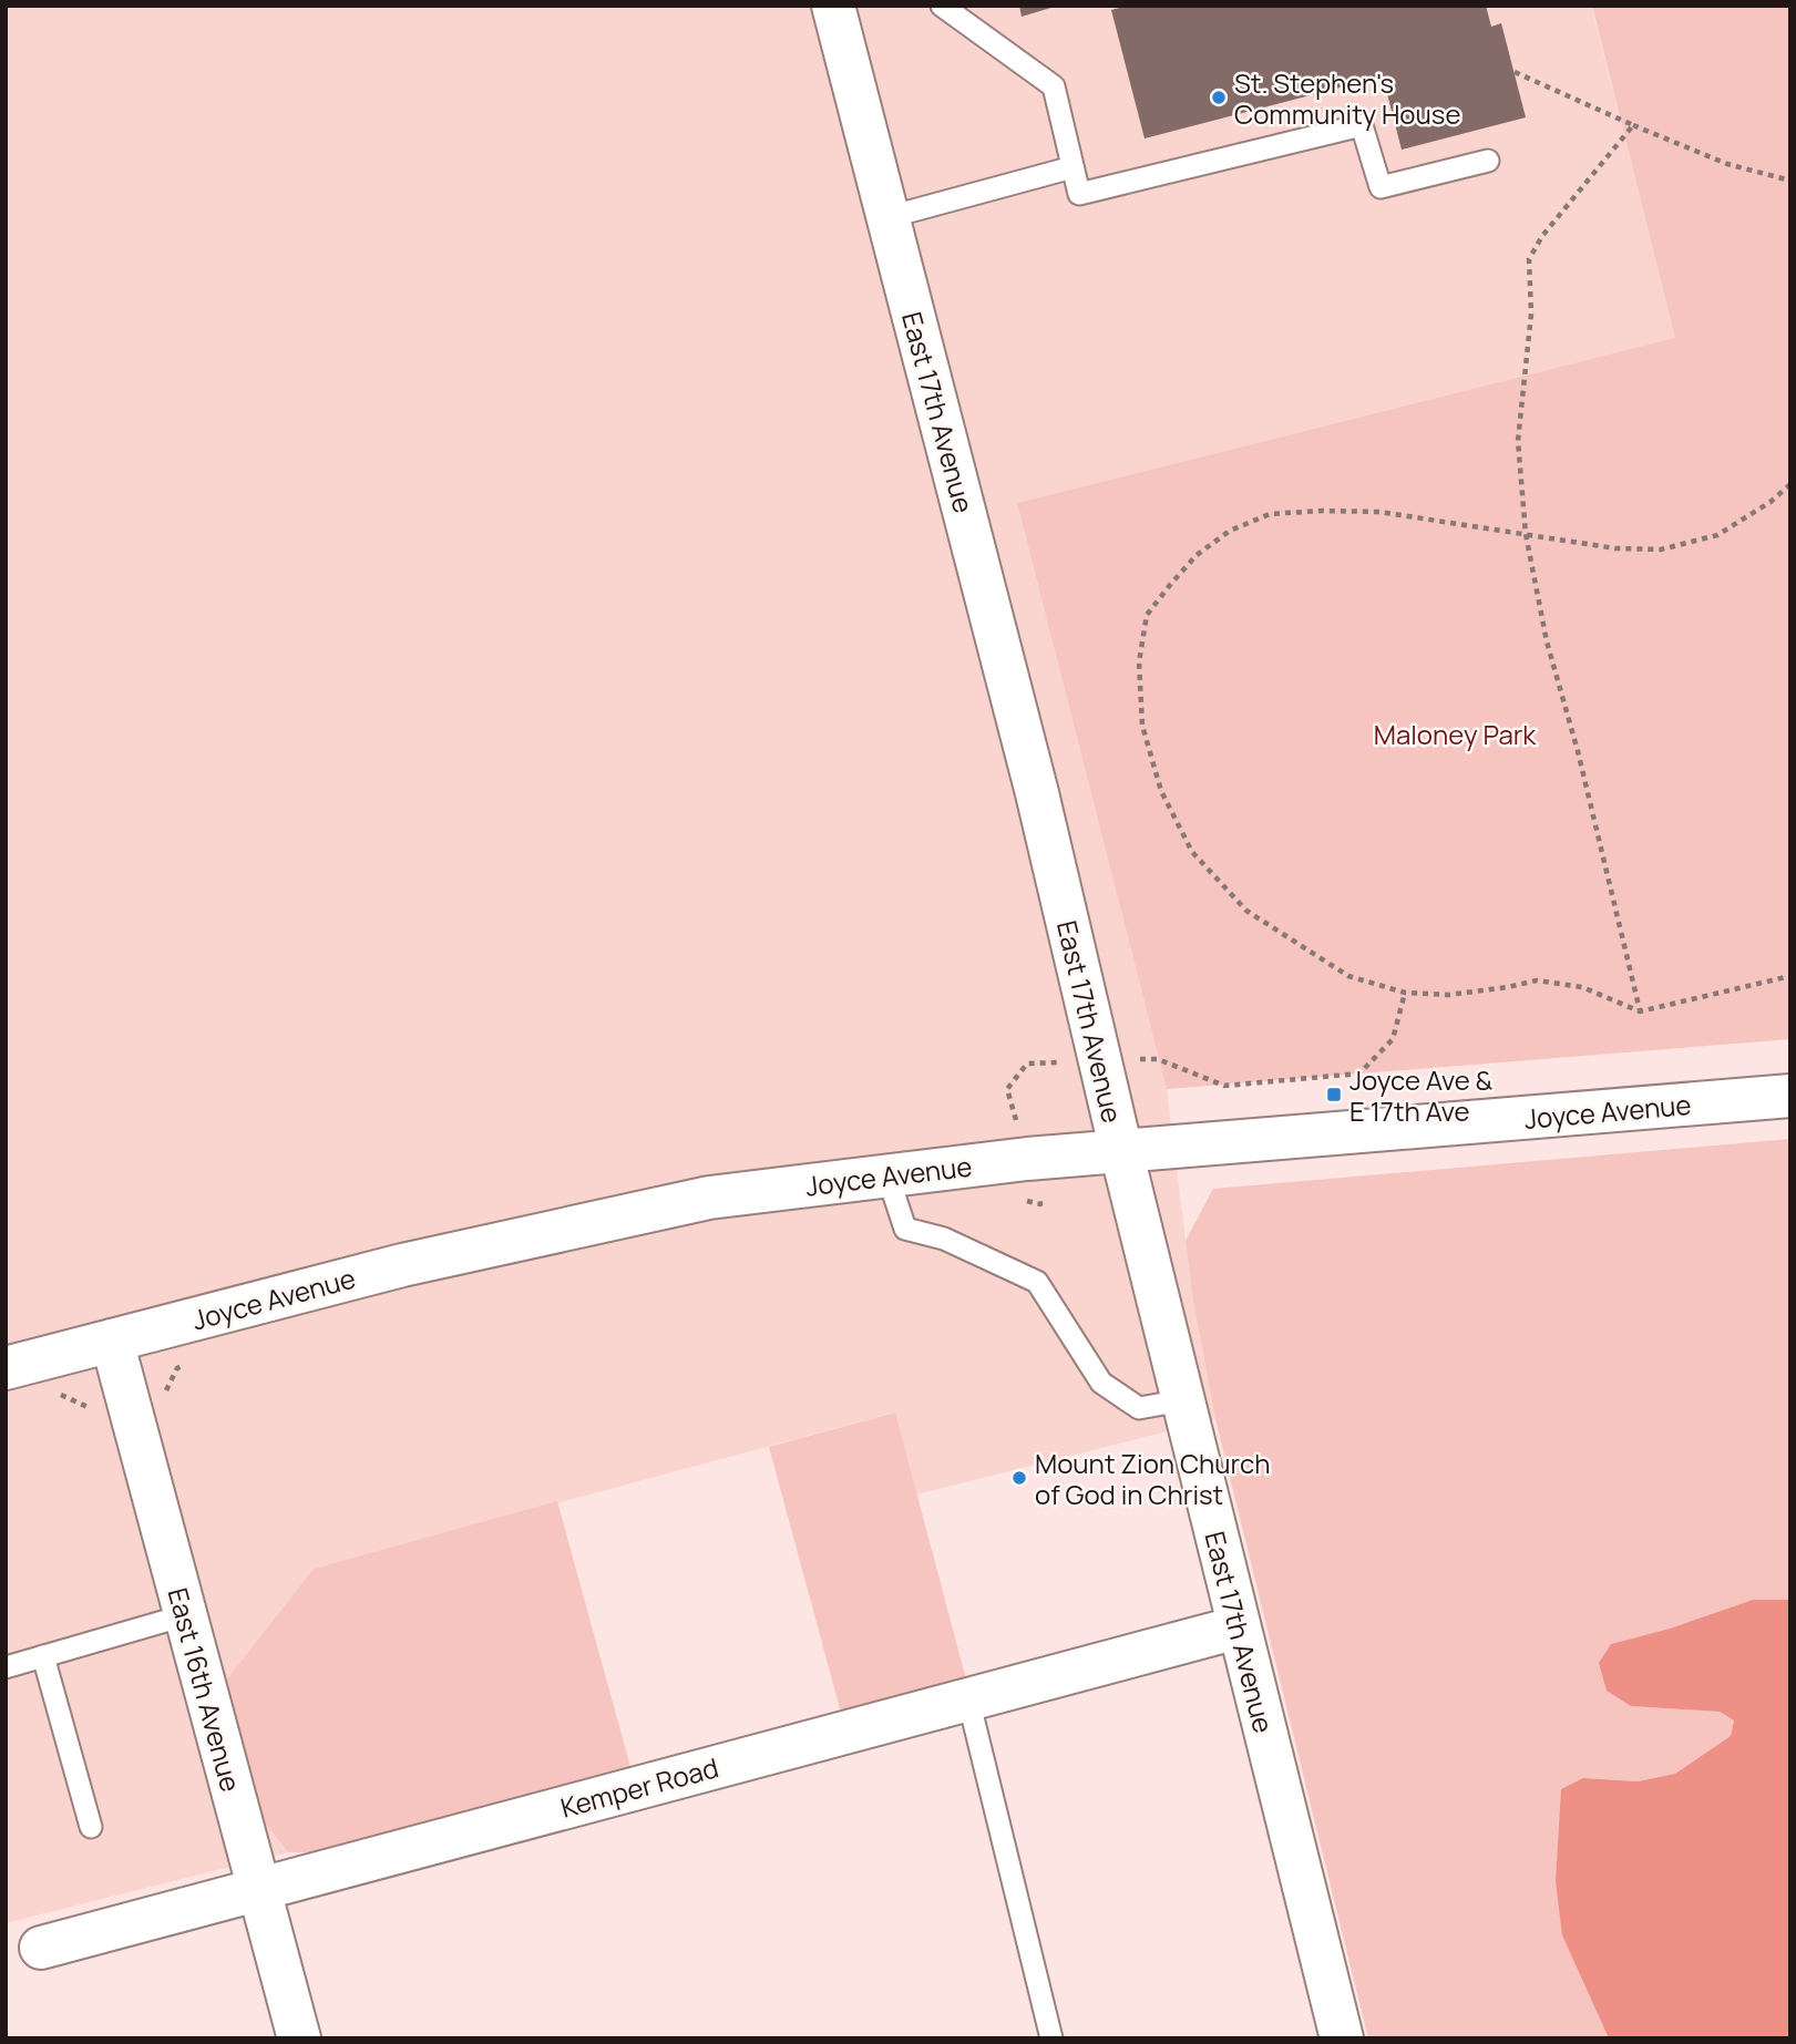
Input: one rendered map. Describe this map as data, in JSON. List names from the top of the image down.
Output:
{
  "streets": {
    "street": [
      "East 17th Avenue",
      "Joyce Avenue",
      "East 16th Avenue",
      "Kemper Road"
    ]
  },
  "crossings": [
    ["East 17th Avenue", "Joyce Avenue"],
    ["East 17th Avenue", "Kemper Road"],
    ["Joyce Avenue", "East 16th Avenue"],
    ["East 16th Avenue", "Kemper Road"]
  ],
  "parks": ["Maloney Park"],
  "places": {
    "other": ["St. Stephen's Community House", "Mount Zion Church of God in Christ"],
    "transit": ["Joyce Ave & E 17th Ave"]
  }
}
